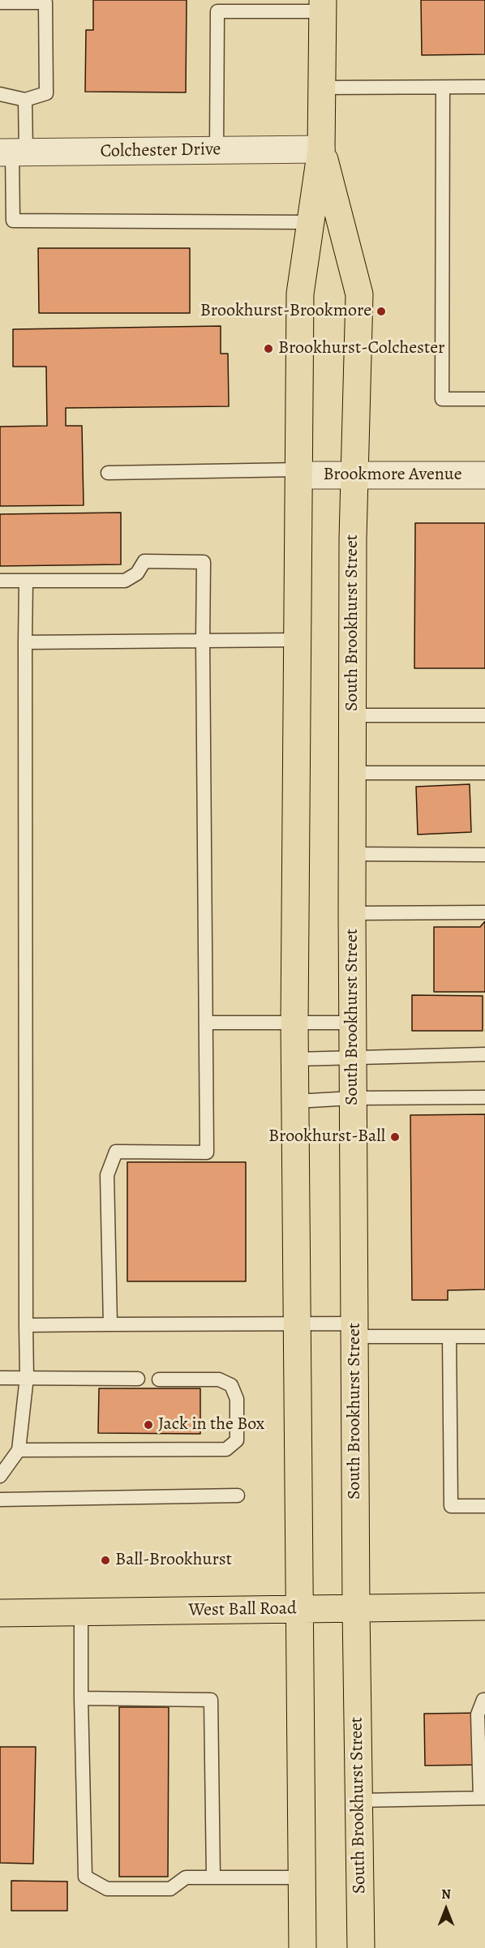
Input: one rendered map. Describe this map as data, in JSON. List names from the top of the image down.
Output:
{
  "streets": {
    "main road": ["South Brookhurst Street", "West Ball Road"],
    "street": ["Colchester Drive", "Brookmore Avenue"]
  },
  "crossings": [
    ["Colchester Drive", "South Brookhurst Street"],
    ["Brookmore Avenue", "South Brookhurst Street"],
    ["South Brookhurst Street", "West Ball Road"]
  ],
  "places": [
    "Brookhurst-Brookmore",
    "Brookhurst-Colchester",
    "Brookhurst-Ball",
    "Jack in the Box",
    "Ball-Brookhurst"
  ],
  "north": "top"
}
